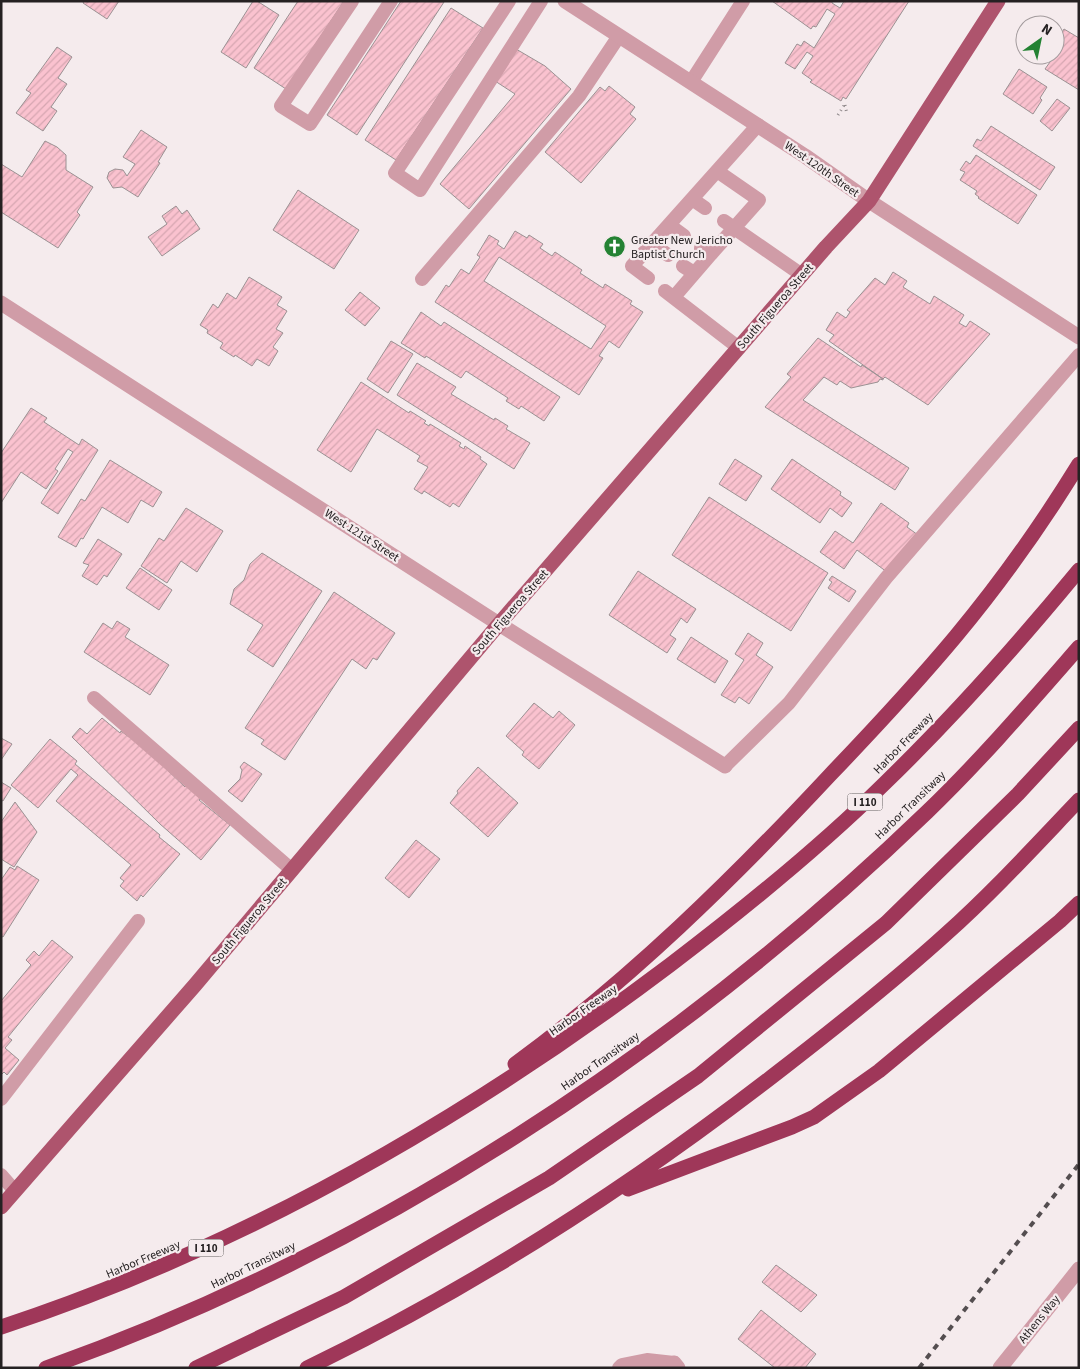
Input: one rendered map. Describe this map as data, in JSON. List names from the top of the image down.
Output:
{
  "streets": {
    "highway": ["Harbor Freeway", "I 110", "Harbor Transitway"],
    "main road": ["South Figueroa Street"],
    "street": ["West 120th Street", "West 121st Street", "Athens Way"]
  },
  "crossings": [
    ["West 120th Street", "South Figueroa Street"],
    ["South Figueroa Street", "West 121st Street"]
  ],
  "places": {
    "church": ["Greater New Jericho Baptist Church"]
  },
  "north": "top right"
}
